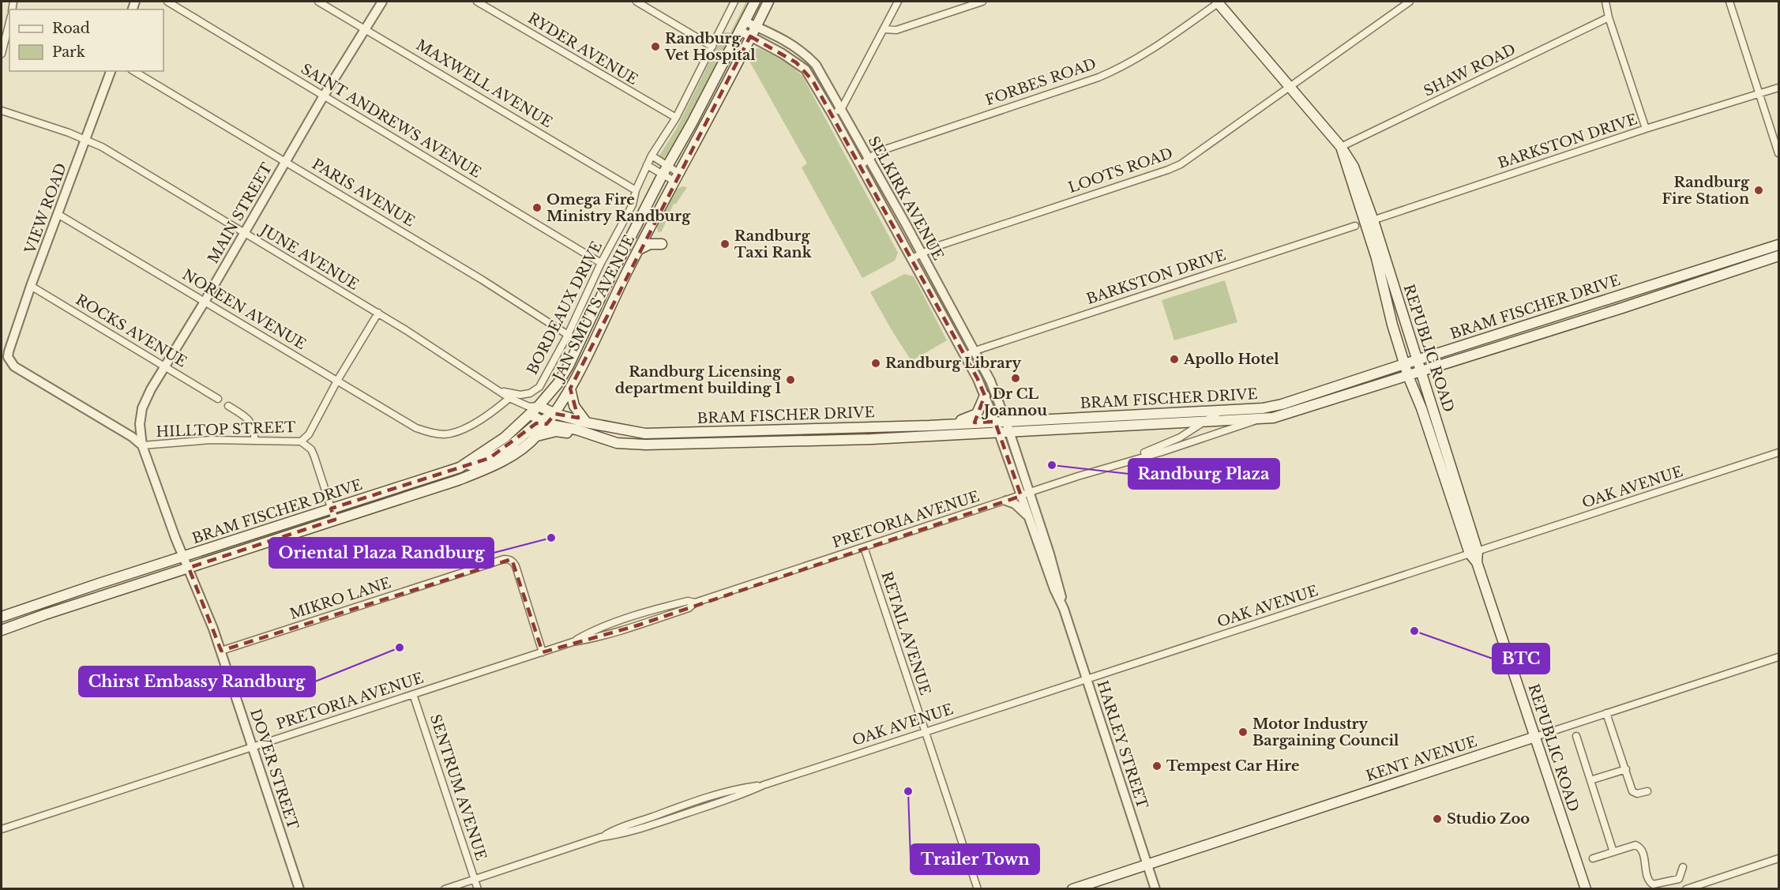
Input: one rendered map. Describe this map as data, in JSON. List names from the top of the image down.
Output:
{
  "streets": {
    "main road": [
      "BRAM FISCHER DRIVE",
      "JAN SMUTS AVENUE",
      "REPUBLIC ROAD",
      "KENT AVENUE"
    ],
    "street": [
      "RYDER AVENUE",
      "SHAW ROAD",
      "FORBES ROAD",
      "MAXWELL AVENUE",
      "SAINT ANDREWS AVENUE",
      "BARKSTON DRIVE",
      "LOOTS ROAD",
      "PARIS AVENUE",
      "SELKIRK AVENUE",
      "VIEW ROAD",
      "MAIN STREET",
      "JUNE AVENUE",
      "BORDEAUX DRIVE",
      "NOREEN AVENUE",
      "ROCKS AVENUE",
      "HILLTOP STREET",
      "OAK AVENUE",
      "PRETORIA AVENUE",
      "MIKRO LANE",
      "RETAIL AVENUE",
      "HARLEY STREET",
      "DOVER STREET",
      "SENTRUM AVENUE"
    ]
  },
  "crossings": [
    ["RYDER AVENUE", "BORDEAUX DRIVE"],
    ["SHAW ROAD", "REPUBLIC ROAD"],
    ["FORBES ROAD", "SELKIRK AVENUE"],
    ["FORBES ROAD", "REPUBLIC ROAD"],
    ["MAXWELL AVENUE", "MAIN STREET"],
    ["MAXWELL AVENUE", "BORDEAUX DRIVE"],
    ["SAINT ANDREWS AVENUE", "MAIN STREET"],
    ["SAINT ANDREWS AVENUE", "BORDEAUX DRIVE"],
    ["BARKSTON DRIVE", "SELKIRK AVENUE"],
    ["BARKSTON DRIVE", "REPUBLIC ROAD"],
    ["LOOTS ROAD", "SELKIRK AVENUE"],
    ["LOOTS ROAD", "REPUBLIC ROAD"],
    ["PARIS AVENUE", "MAIN STREET"],
    ["PARIS AVENUE", "BORDEAUX DRIVE"],
    ["PARIS AVENUE", "JAN SMUTS AVENUE"],
    ["SELKIRK AVENUE", "BRAM FISCHER DRIVE"],
    ["SELKIRK AVENUE", "JAN SMUTS AVENUE"],
    ["SELKIRK AVENUE", "HARLEY STREET"],
    ["VIEW ROAD", "JUNE AVENUE"],
    ["VIEW ROAD", "NOREEN AVENUE"],
    ["VIEW ROAD", "ROCKS AVENUE"],
    ["VIEW ROAD", "HILLTOP STREET"],
    ["MAIN STREET", "JUNE AVENUE"],
    ["MAIN STREET", "NOREEN AVENUE"],
    ["MAIN STREET", "ROCKS AVENUE"],
    ["MAIN STREET", "HILLTOP STREET"],
    ["MAIN STREET", "DOVER STREET"],
    ["JUNE AVENUE", "BRAM FISCHER DRIVE"],
    ["JUNE AVENUE", "BORDEAUX DRIVE"],
    ["JUNE AVENUE", "JAN SMUTS AVENUE"],
    ["JUNE AVENUE", "NOREEN AVENUE"],
    ["JUNE AVENUE", "HILLTOP STREET"],
    ["BRAM FISCHER DRIVE", "JAN SMUTS AVENUE"],
    ["BRAM FISCHER DRIVE", "REPUBLIC ROAD"],
    ["BRAM FISCHER DRIVE", "PRETORIA AVENUE"],
    ["BRAM FISCHER DRIVE", "HARLEY STREET"],
    ["BRAM FISCHER DRIVE", "DOVER STREET"],
    ["NOREEN AVENUE", "HILLTOP STREET"],
    ["REPUBLIC ROAD", "OAK AVENUE"],
    ["REPUBLIC ROAD", "KENT AVENUE"],
    ["HILLTOP STREET", "DOVER STREET"],
    ["OAK AVENUE", "RETAIL AVENUE"],
    ["OAK AVENUE", "HARLEY STREET"],
    ["OAK AVENUE", "SENTRUM AVENUE"],
    ["PRETORIA AVENUE", "MIKRO LANE"],
    ["PRETORIA AVENUE", "RETAIL AVENUE"],
    ["PRETORIA AVENUE", "HARLEY STREET"],
    ["PRETORIA AVENUE", "DOVER STREET"],
    ["PRETORIA AVENUE", "SENTRUM AVENUE"],
    ["MIKRO LANE", "DOVER STREET"],
    ["HARLEY STREET", "KENT AVENUE"]
  ],
  "places": [
    "Randburg Vet Hospital",
    "Randburg Fire Station",
    "Omega Fire Ministry Randburg",
    "Randburg Taxi Rank",
    "Apollo Hotel",
    "Randburg Library",
    "Dr CL Joannou",
    "Randburg Licensing department building 1",
    "Randburg Plaza",
    "Oriental Plaza Randburg",
    "BTC",
    "Chirst Embassy Randburg",
    "Motor Industry Bargaining Council",
    "Tempest Car Hire",
    "Trailer Town",
    "Studio Zoo"
  ],
  "legend": ["Road", "Park"]
}
